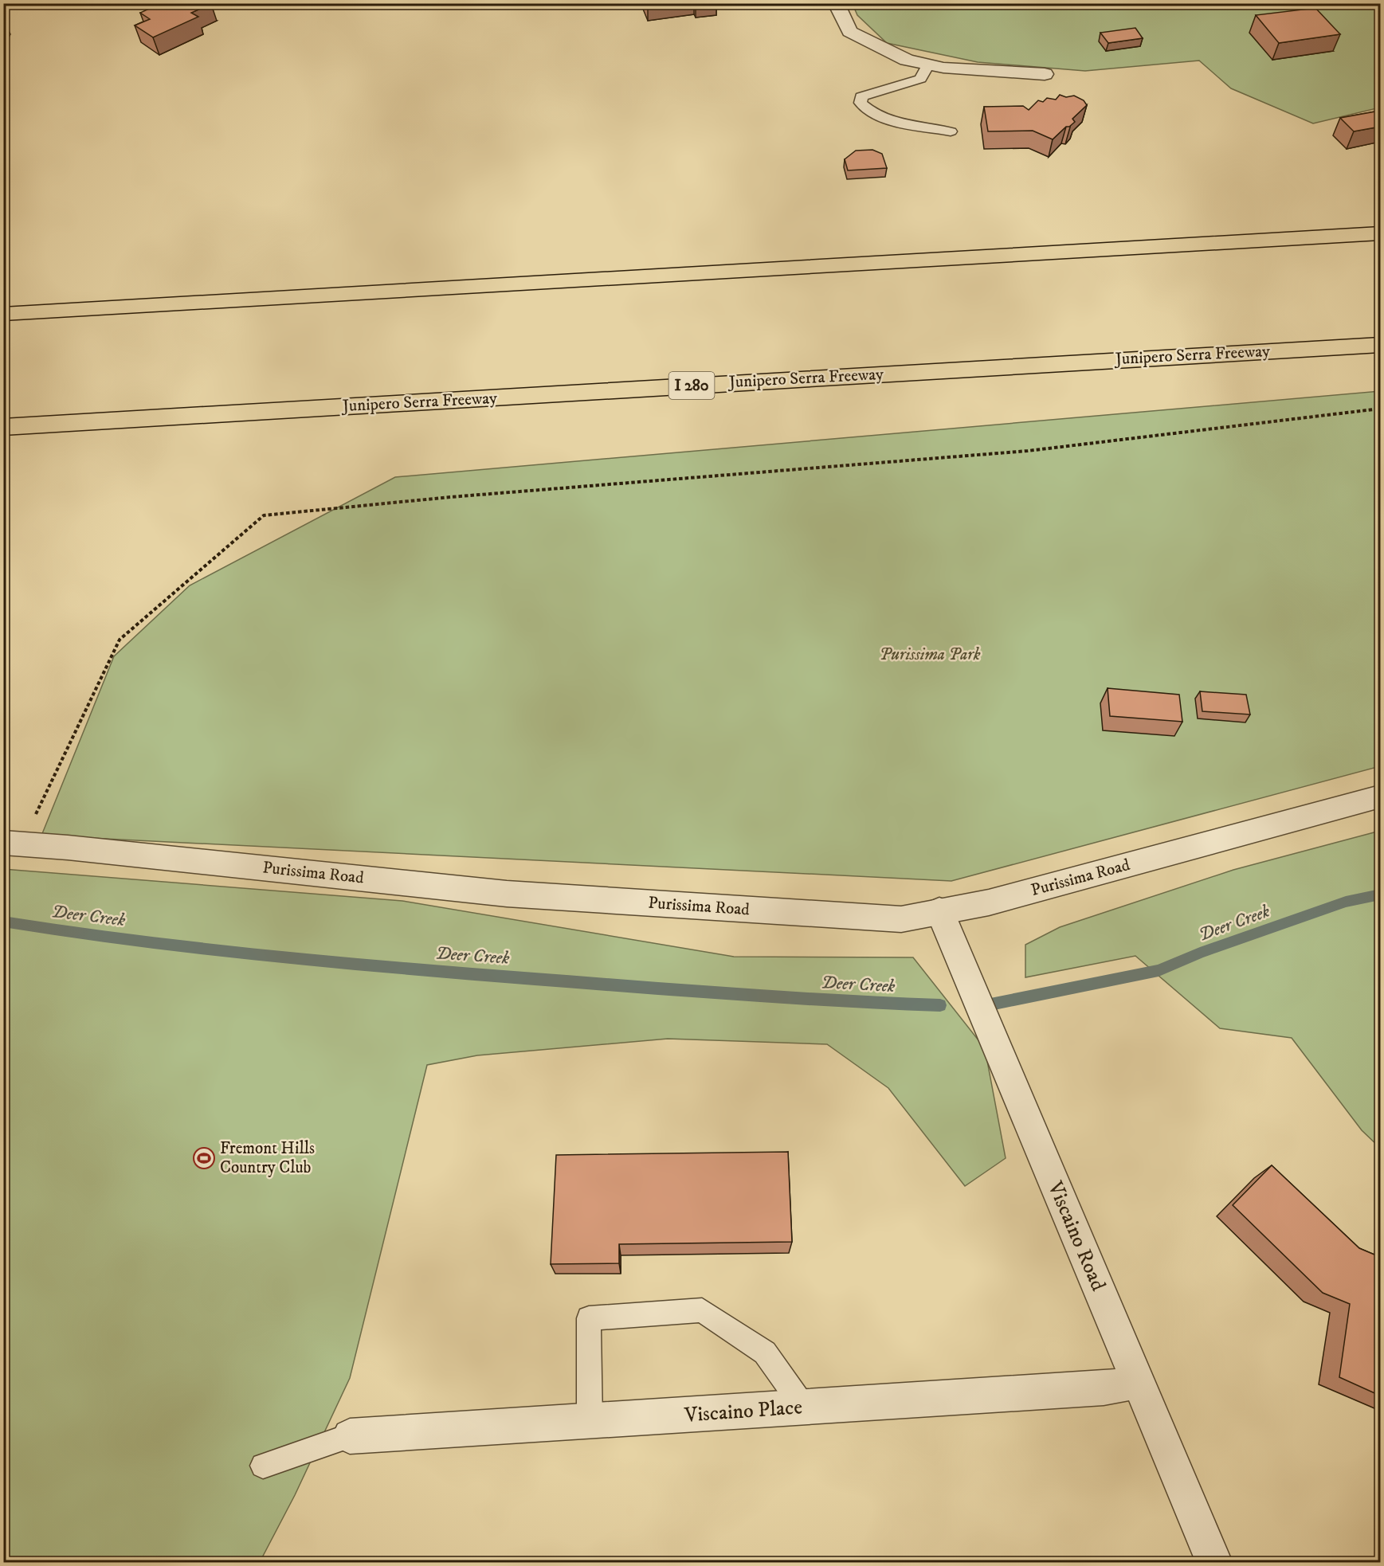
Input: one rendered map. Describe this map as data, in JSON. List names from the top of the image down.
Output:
{
  "streets": {
    "highway": ["Junipero Serra Freeway", "I 280"],
    "street": ["Purissima Road", "Viscaino Road", "Viscaino Place"]
  },
  "crossings": [
    ["Purissima Road", "Viscaino Road"],
    ["Viscaino Road", "Viscaino Place"]
  ],
  "water": ["Deer Creek"],
  "parks": ["Purissima Park"],
  "places": {
    "sports": ["Fremont Hills Country Club"]
  }
}
